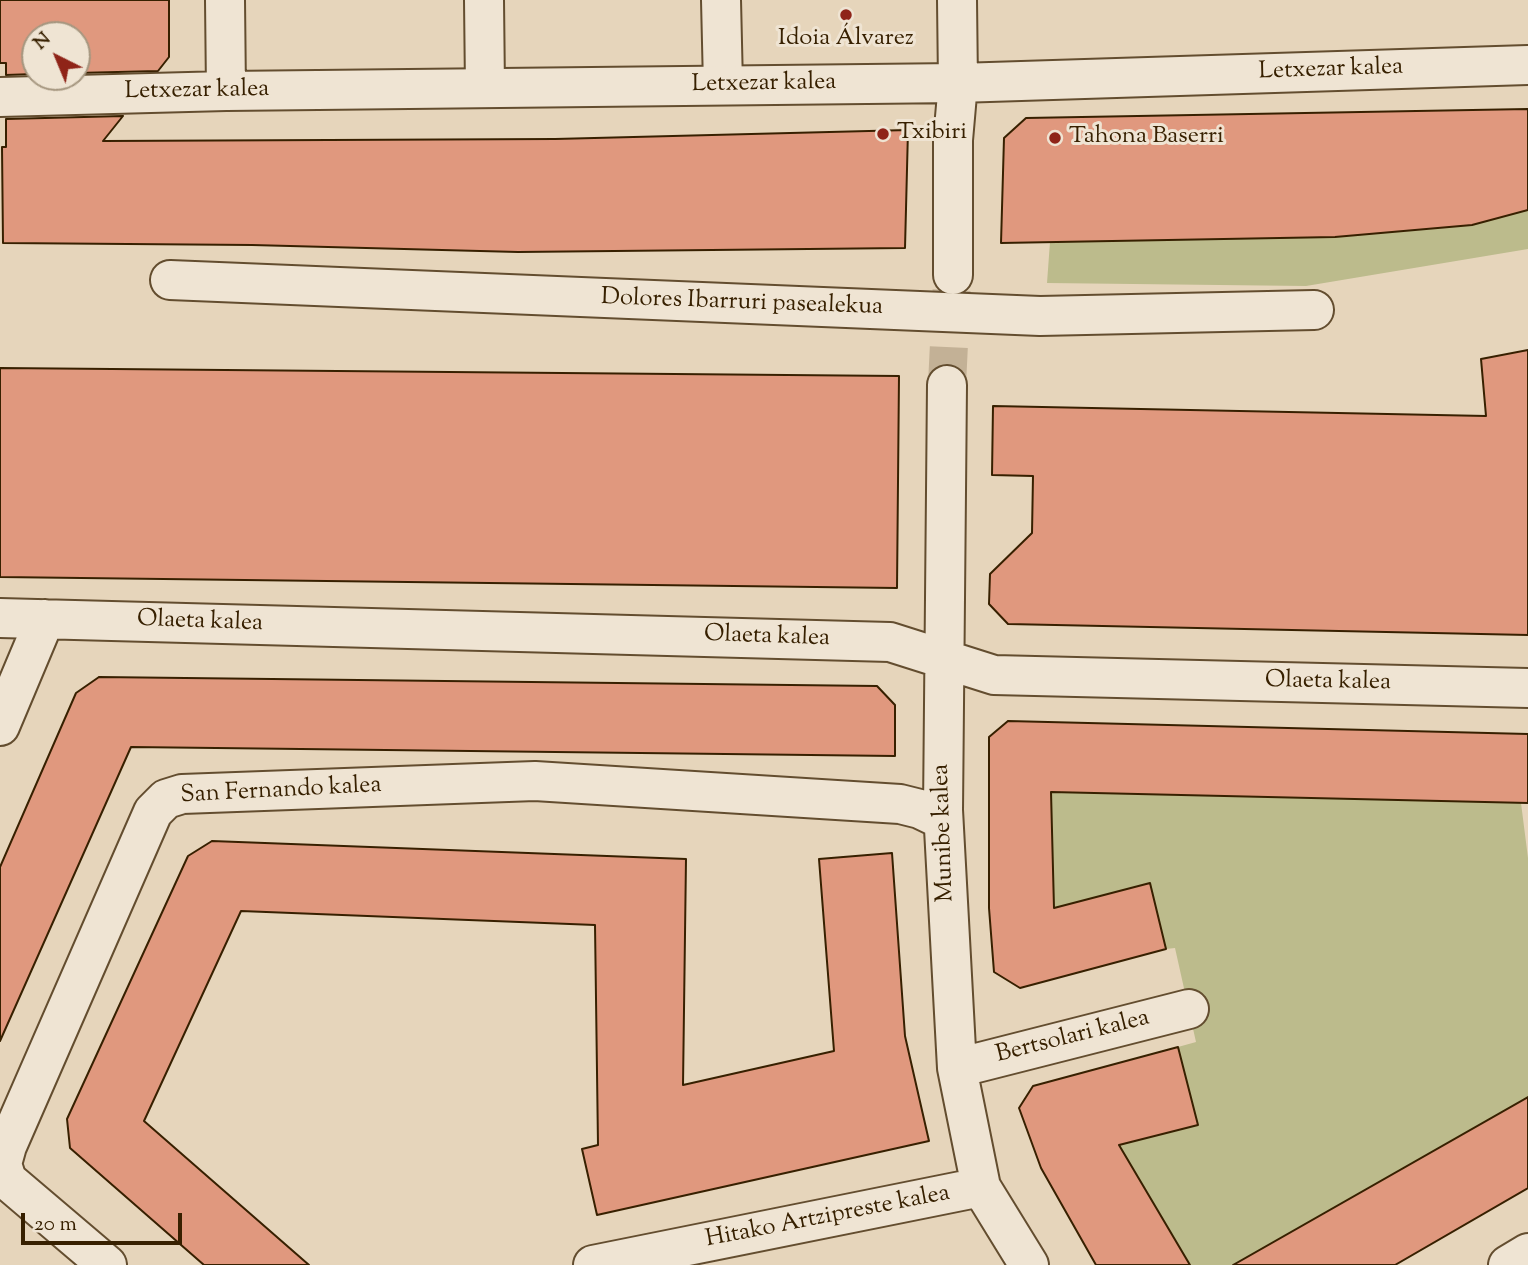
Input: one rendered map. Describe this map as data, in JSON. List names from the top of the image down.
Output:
{
  "streets": {
    "street": [
      "Letxezar kalea",
      "Dolores Ibarruri pasealekua",
      "Olaeta kalea",
      "San Fernando kalea",
      "Munibe kalea",
      "Bertsolari kalea",
      "Hitako Artzipreste kalea"
    ]
  },
  "crossings": [
    ["Olaeta kalea", "Munibe kalea"],
    ["San Fernando kalea", "Munibe kalea"],
    ["Munibe kalea", "Bertsolari kalea"],
    ["Munibe kalea", "Hitako Artzipreste kalea"]
  ],
  "places": ["Idoia Álvarez", "Txibiri", "Tahona Baserri"],
  "scale_bar": "20 m",
  "north": "top left"
}
